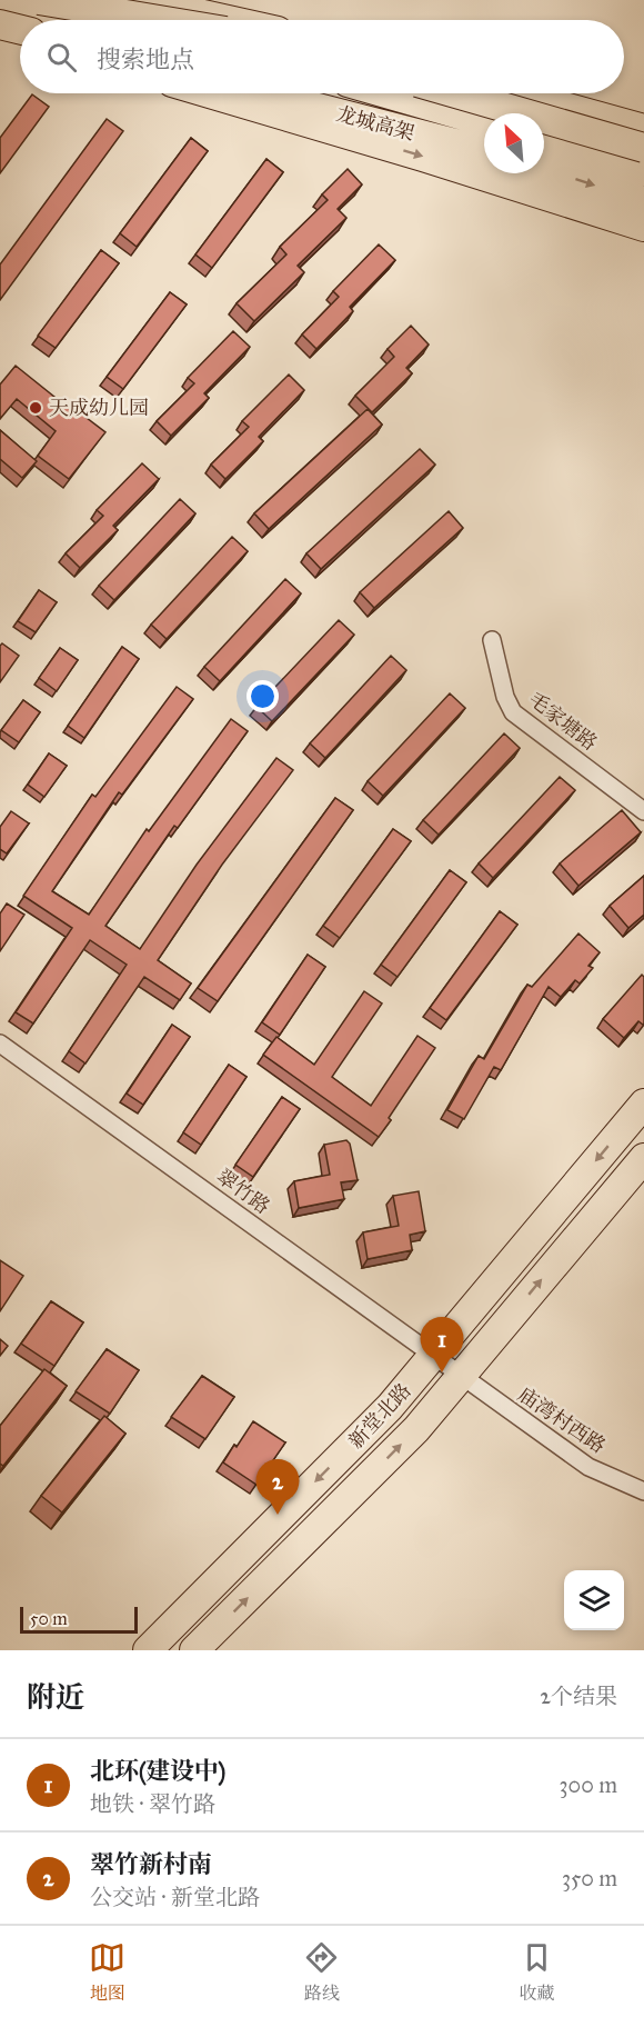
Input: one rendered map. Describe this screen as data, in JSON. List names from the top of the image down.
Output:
{
  "streets": {
    "main road": ["龙城高架", "新堂北路"],
    "street": ["毛家塘路", "翠竹路", "庙湾村西路"]
  },
  "crossings": [
    ["翠竹路", "新堂北路"],
    ["翠竹路", "庙湾村西路"],
    ["新堂北路", "庙湾村西路"]
  ],
  "places": ["天成幼儿园"],
  "scale_bar": "50 m",
  "north": "top left",
  "page": {
    "search": "搜索地点",
    "pins": ["1", "2"],
    "scale": "50 m",
    "heading": ["附近", "2个结果"],
    "list": [
      {
        "mark": "1",
        "name": "北环(建设中)",
        "note": "地铁 · 翠竹路",
        "value": "300 m"
      },
      {
        "mark": "2",
        "name": "翠竹新村南",
        "note": "公交站 · 新堂北路",
        "value": "350 m"
      }
    ],
    "nav": ["地图", "路线", "收藏"]
  }
}
